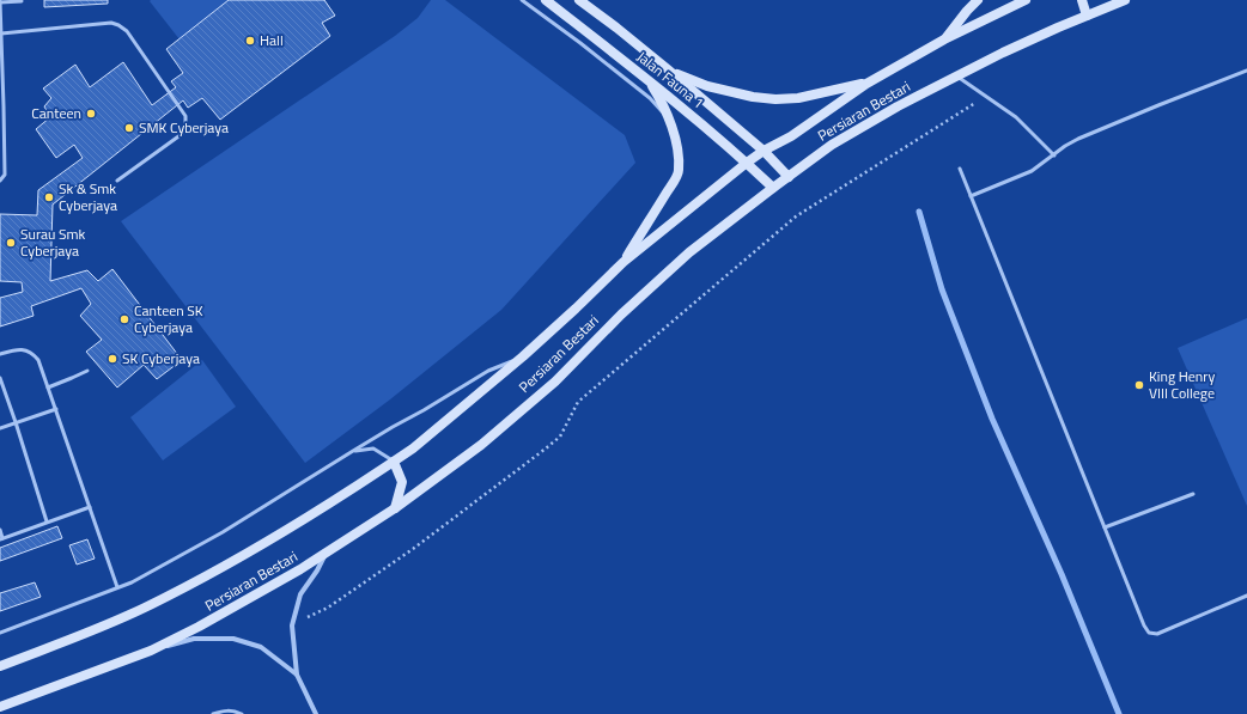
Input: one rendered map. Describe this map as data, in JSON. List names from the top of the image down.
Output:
{
  "streets": {
    "main road": ["Jalan Fauna 1", "Persiaran Bestari"]
  },
  "crossings": [
    ["Jalan Fauna 1", "Persiaran Bestari"]
  ],
  "places": [
    "Hall",
    "Canteen",
    "SMK Cyberjaya",
    "Sk & Smk Cyberjaya",
    "Surau Smk Cyberjaya",
    "Canteen SK Cyberjaya",
    "SK Cyberjaya",
    "King Henry VIII College"
  ]
}
